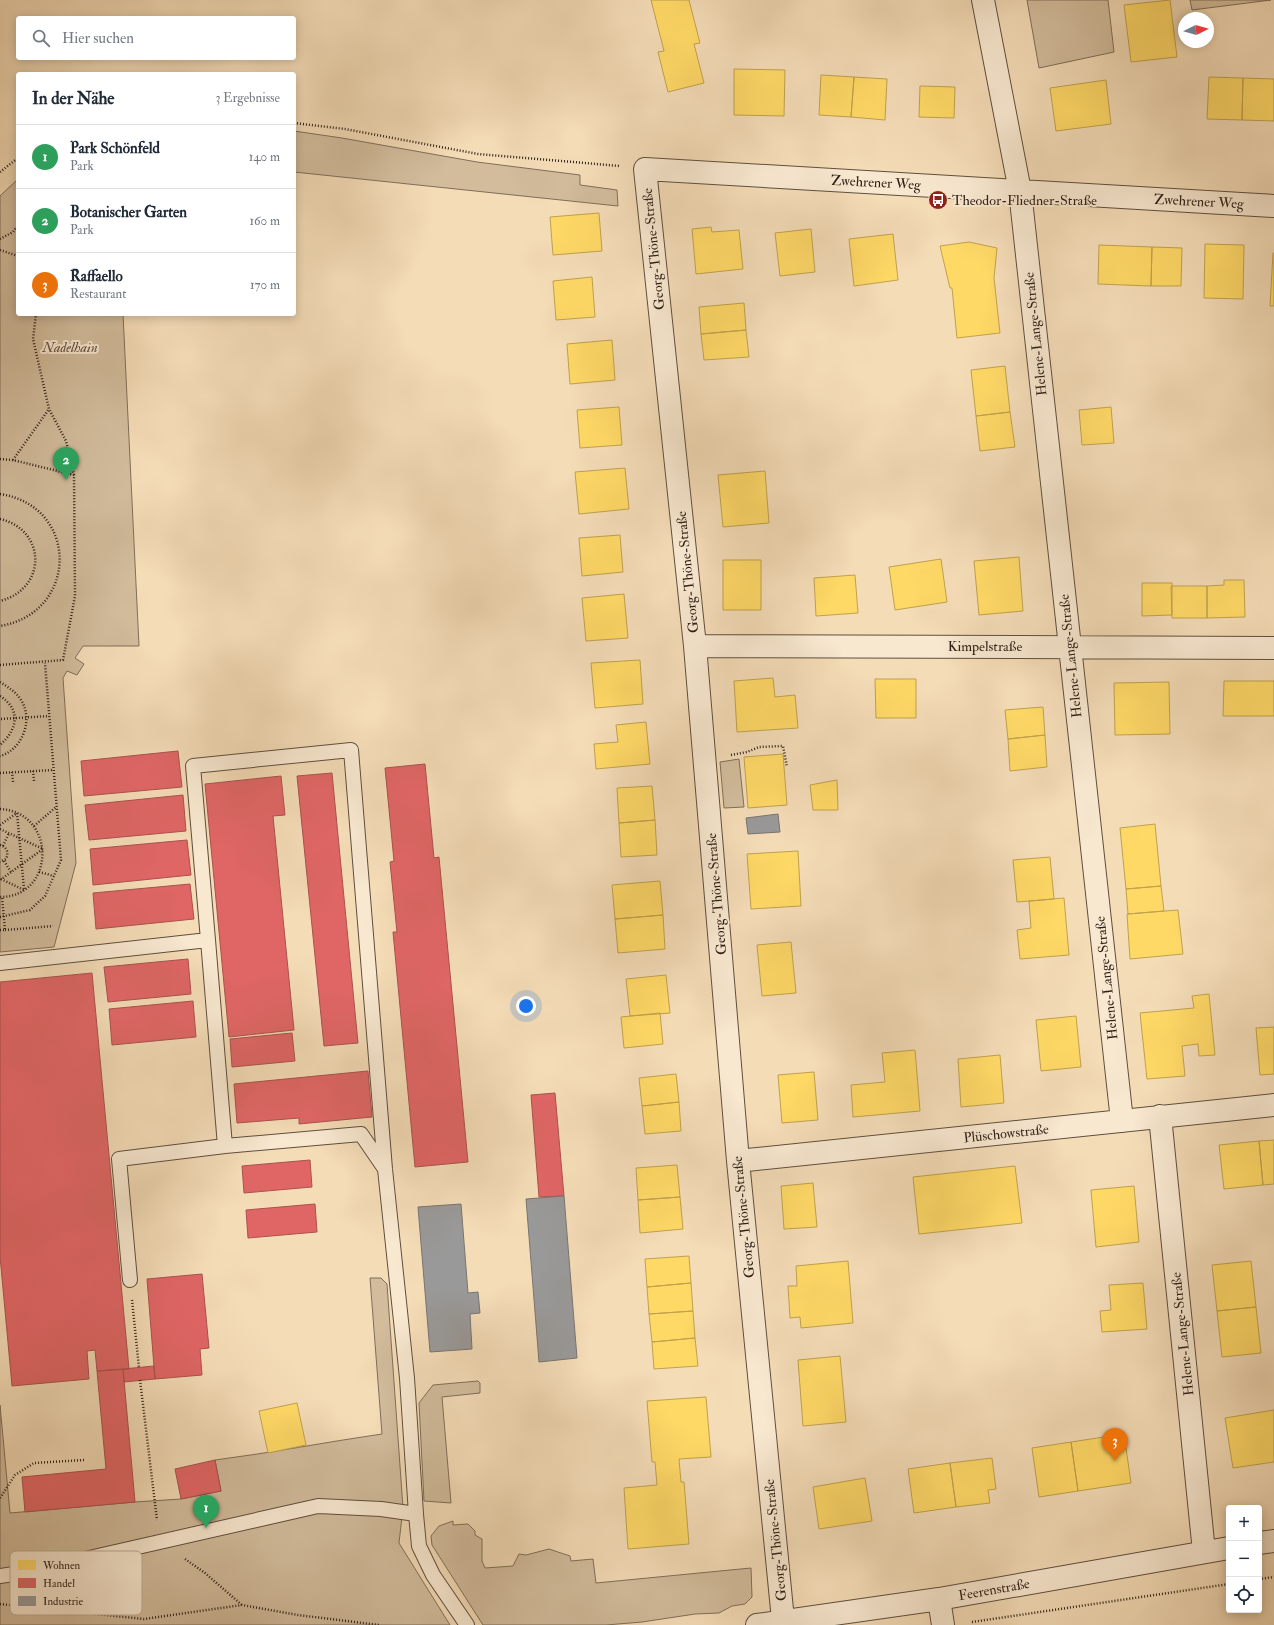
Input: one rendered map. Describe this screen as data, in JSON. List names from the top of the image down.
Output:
{
  "streets": {
    "street": [
      "Zwehrener Weg",
      "Georg-Thöne-Straße",
      "Helene-Lange-Straße",
      "Kimpelstraße",
      "Plüschowstraße",
      "Feerenstraße"
    ]
  },
  "crossings": [
    ["Zwehrener Weg", "Georg-Thöne-Straße"],
    ["Zwehrener Weg", "Helene-Lange-Straße"],
    ["Georg-Thöne-Straße", "Kimpelstraße"],
    ["Georg-Thöne-Straße", "Plüschowstraße"],
    ["Georg-Thöne-Straße", "Feerenstraße"],
    ["Helene-Lange-Straße", "Kimpelstraße"],
    ["Helene-Lange-Straße", "Plüschowstraße"],
    ["Helene-Lange-Straße", "Feerenstraße"]
  ],
  "parks": ["Nadelhain"],
  "places": {
    "bus stop": ["Theodor-Fliedner-Straße"]
  },
  "legend": ["Wohnen", "Handel", "Industrie"],
  "north": "right",
  "page": {
    "search": "Hier suchen",
    "heading": ["In der Nähe", "3 Ergebnisse"],
    "list": [
      {
        "mark": "1",
        "name": "Park Schönfeld",
        "note": "Park",
        "value": "140 m"
      },
      {
        "mark": "2",
        "name": "Botanischer Garten",
        "note": "Park",
        "value": "160 m"
      },
      {
        "mark": "3",
        "name": "Raffaello",
        "note": "Restaurant",
        "value": "170 m"
      }
    ],
    "pins": ["2", "3", "1"],
    "map_buttons": ["+", "−"]
  }
}
